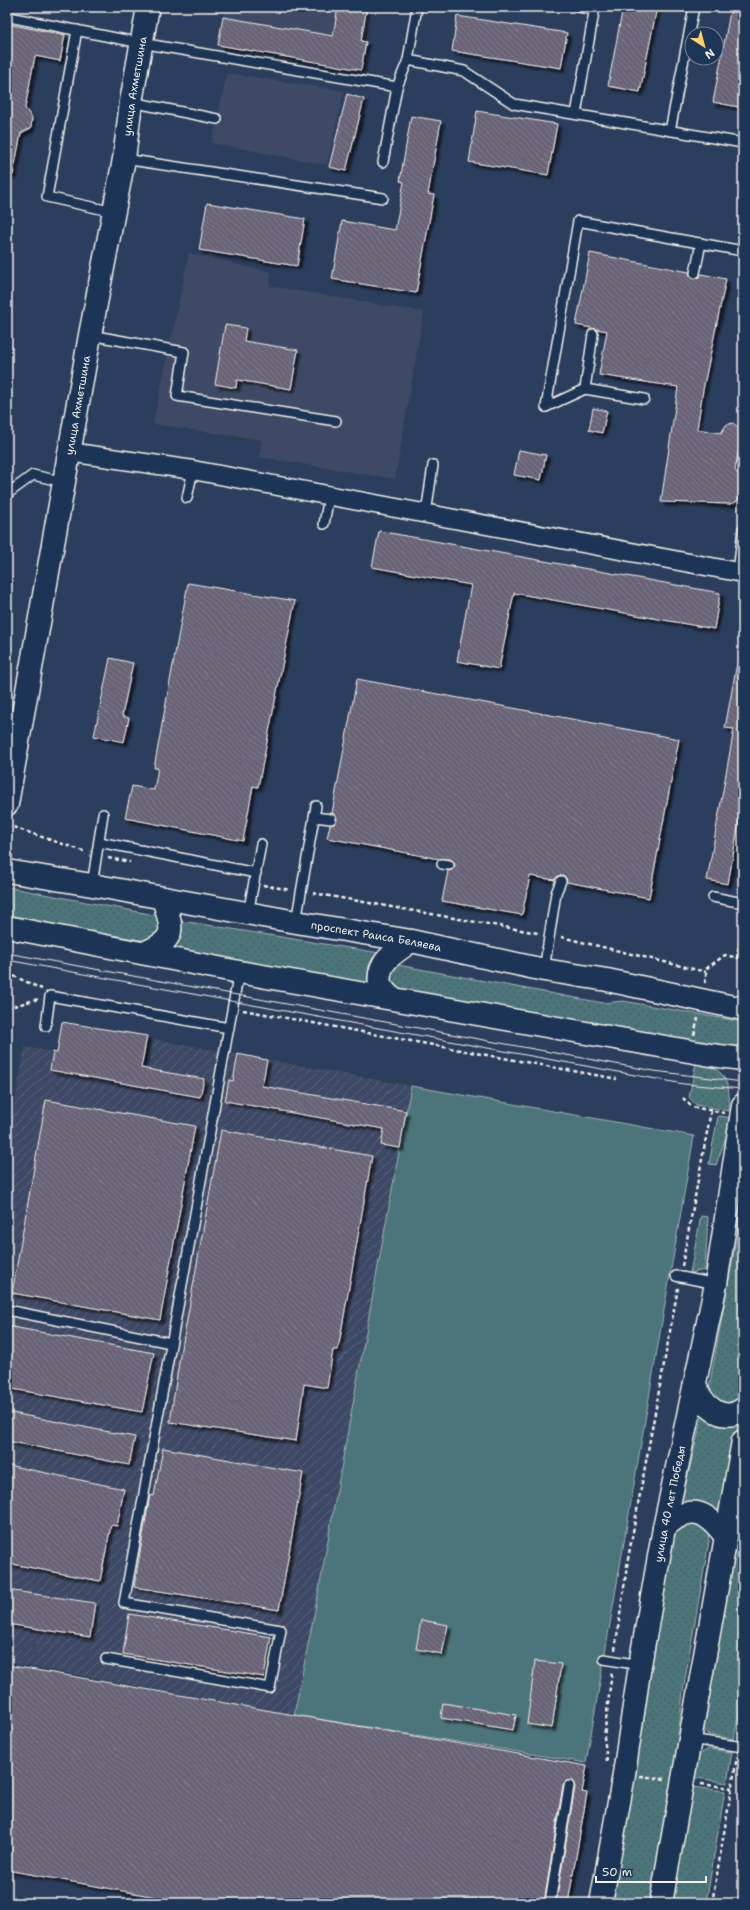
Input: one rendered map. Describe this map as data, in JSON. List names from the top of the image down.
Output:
{
  "streets": {
    "street": ["улица Ахметшина", "проспект Раиса Беляева", "улица 40 лет Победы"]
  },
  "scale_bar": "50 m",
  "north": "bottom right"
}
